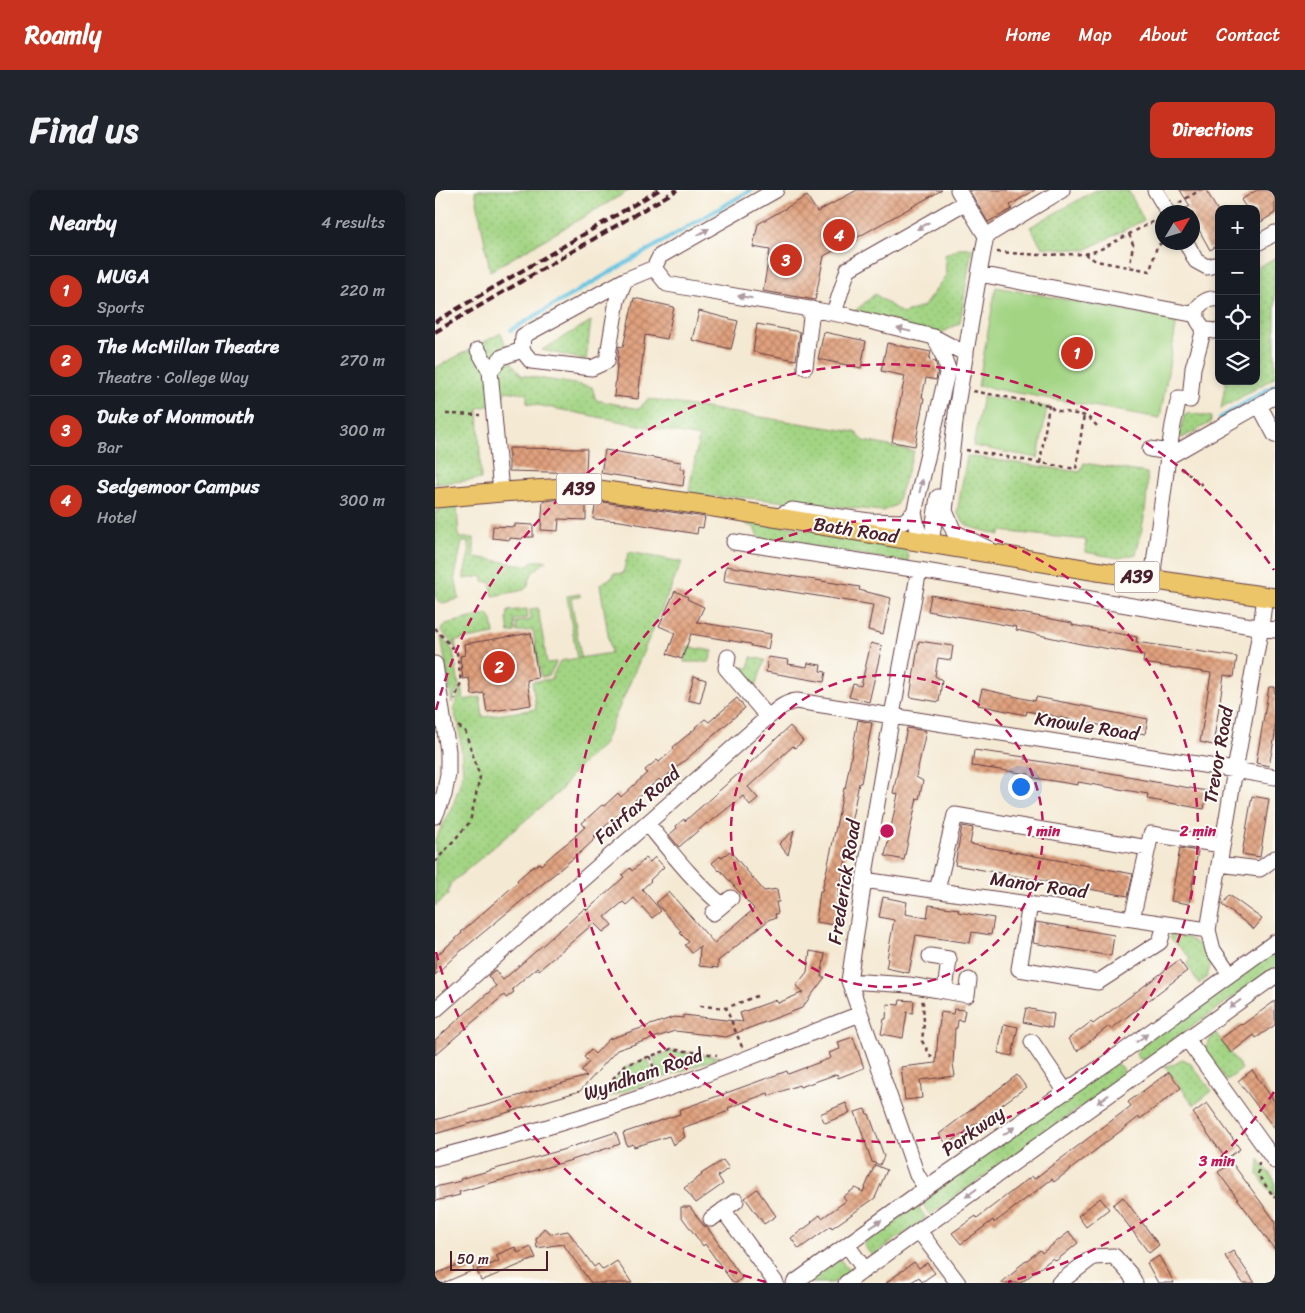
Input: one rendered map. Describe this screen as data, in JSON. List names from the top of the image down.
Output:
{
  "streets": {
    "main road": ["A39", "Bath Road"],
    "street": [
      "Knowle Road",
      "Trevor Road",
      "Fairfax Road",
      "Frederick Road",
      "Manor Road",
      "Wyndham Road",
      "Parkway"
    ]
  },
  "crossings": [
    ["Bath Road", "Trevor Road"],
    ["Bath Road", "Frederick Road"],
    ["Knowle Road", "Trevor Road"],
    ["Knowle Road", "Fairfax Road"],
    ["Knowle Road", "Frederick Road"],
    ["Trevor Road", "Manor Road"],
    ["Trevor Road", "Parkway"],
    ["Fairfax Road", "Frederick Road"],
    ["Frederick Road", "Manor Road"],
    ["Frederick Road", "Wyndham Road"],
    ["Frederick Road", "Parkway"]
  ],
  "scale_bar": "50 m",
  "north": "top right",
  "page": {
    "header": "Roamly",
    "nav": [
      "Home",
      "Map",
      "About",
      "Contact"
    ],
    "title": "Find us",
    "buttons": "Directions",
    "heading": ["Nearby", "4 results"],
    "map_buttons": ["+", "−"],
    "pins": [
      "4",
      "3",
      "1",
      "2"
    ],
    "list": [
      {
        "mark": "1",
        "name": "MUGA",
        "note": "Sports",
        "value": "220 m"
      },
      {
        "mark": "2",
        "name": "The McMillan Theatre",
        "note": "Theatre · College Way",
        "value": "270 m"
      },
      {
        "mark": "3",
        "name": "Duke of Monmouth",
        "note": "Bar",
        "value": "300 m"
      },
      {
        "mark": "4",
        "name": "Sedgemoor Campus",
        "note": "Hotel",
        "value": "300 m"
      }
    ],
    "scale": "50 m"
  },
  "rings": ["1 min", "2 min", "3 min"]
}
